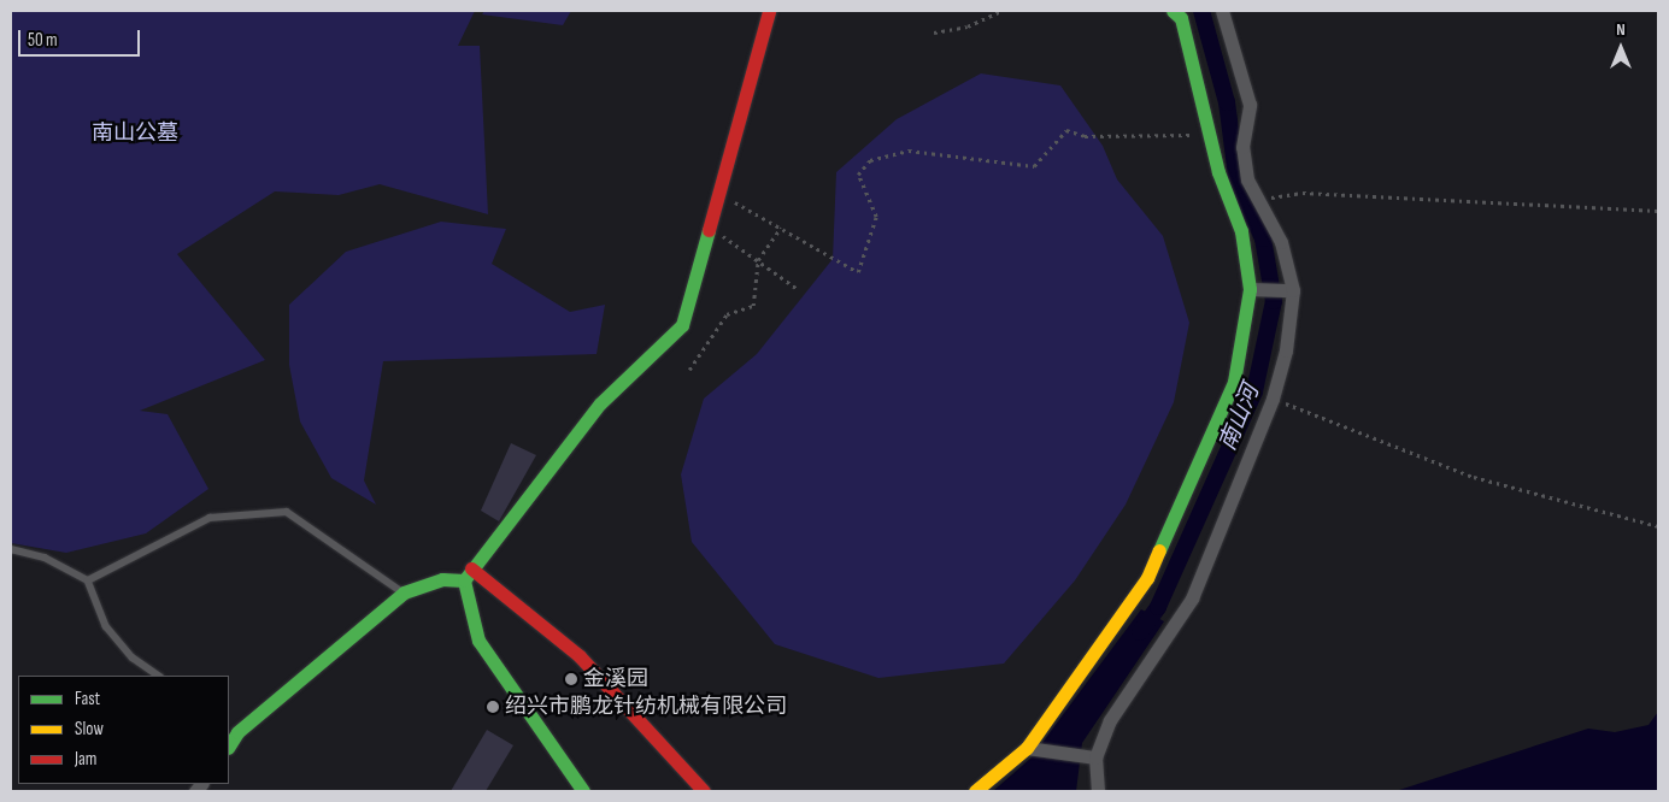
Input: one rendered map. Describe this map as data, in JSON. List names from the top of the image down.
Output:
{
  "water": ["南山河"],
  "parks": ["南山公墓"],
  "places": ["金溪园", "绍兴市鹏龙针纺机械有限公司"],
  "legend": ["Fast", "Slow", "Jam"],
  "scale_bar": "50 m",
  "north": "top"
}
